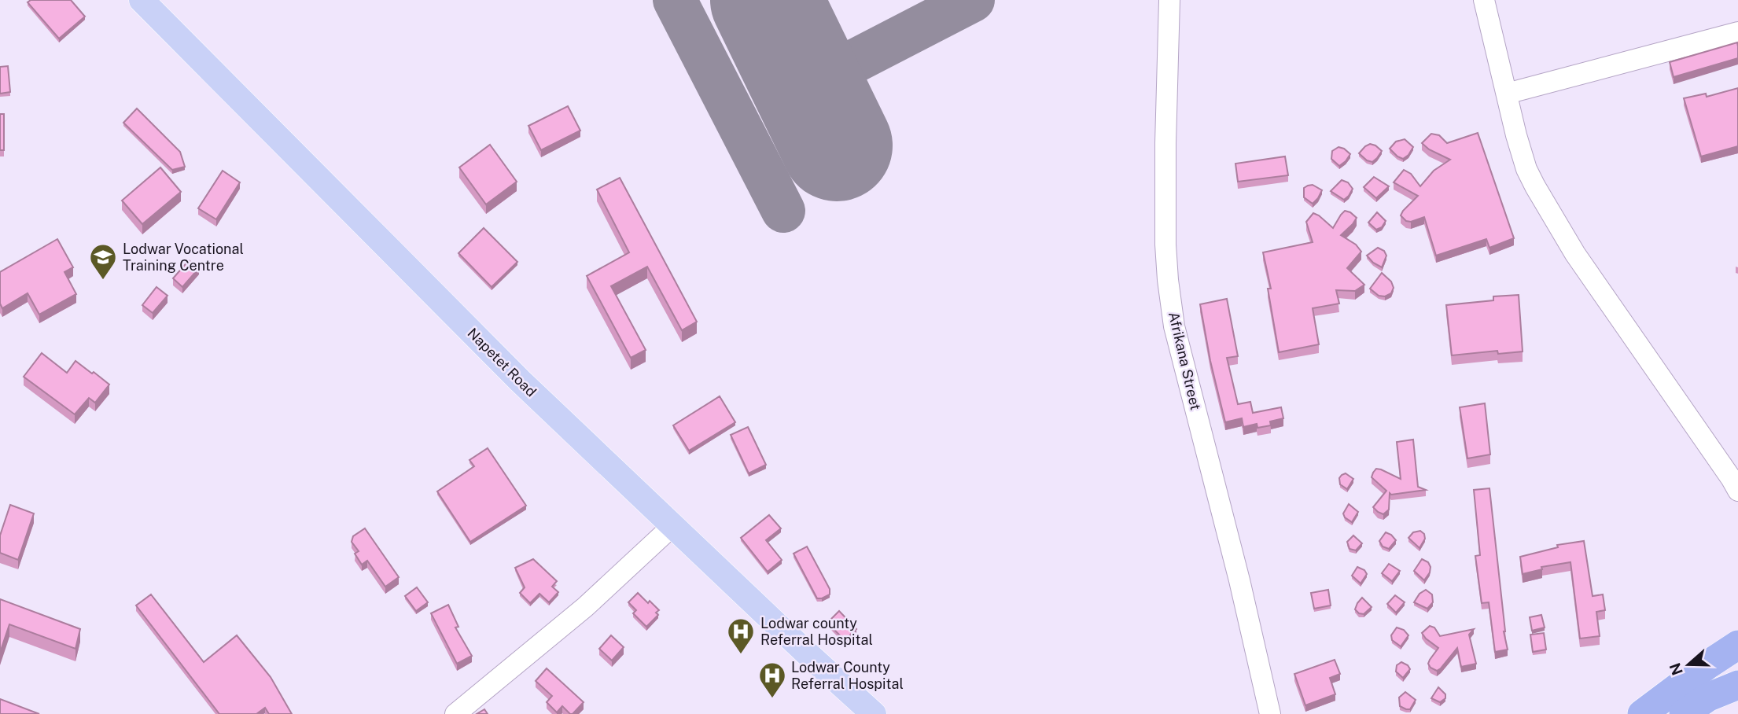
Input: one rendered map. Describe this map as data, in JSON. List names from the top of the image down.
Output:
{
  "streets": {
    "main road": ["Napetet Road"],
    "street": ["Afrikana Street"]
  },
  "places": {
    "school or university": ["Lodwar Vocational Training Centre"],
    "hospital": ["Lodwar county Referral Hospital", "Lodwar County Referral Hospital"]
  },
  "north": "left"
}
